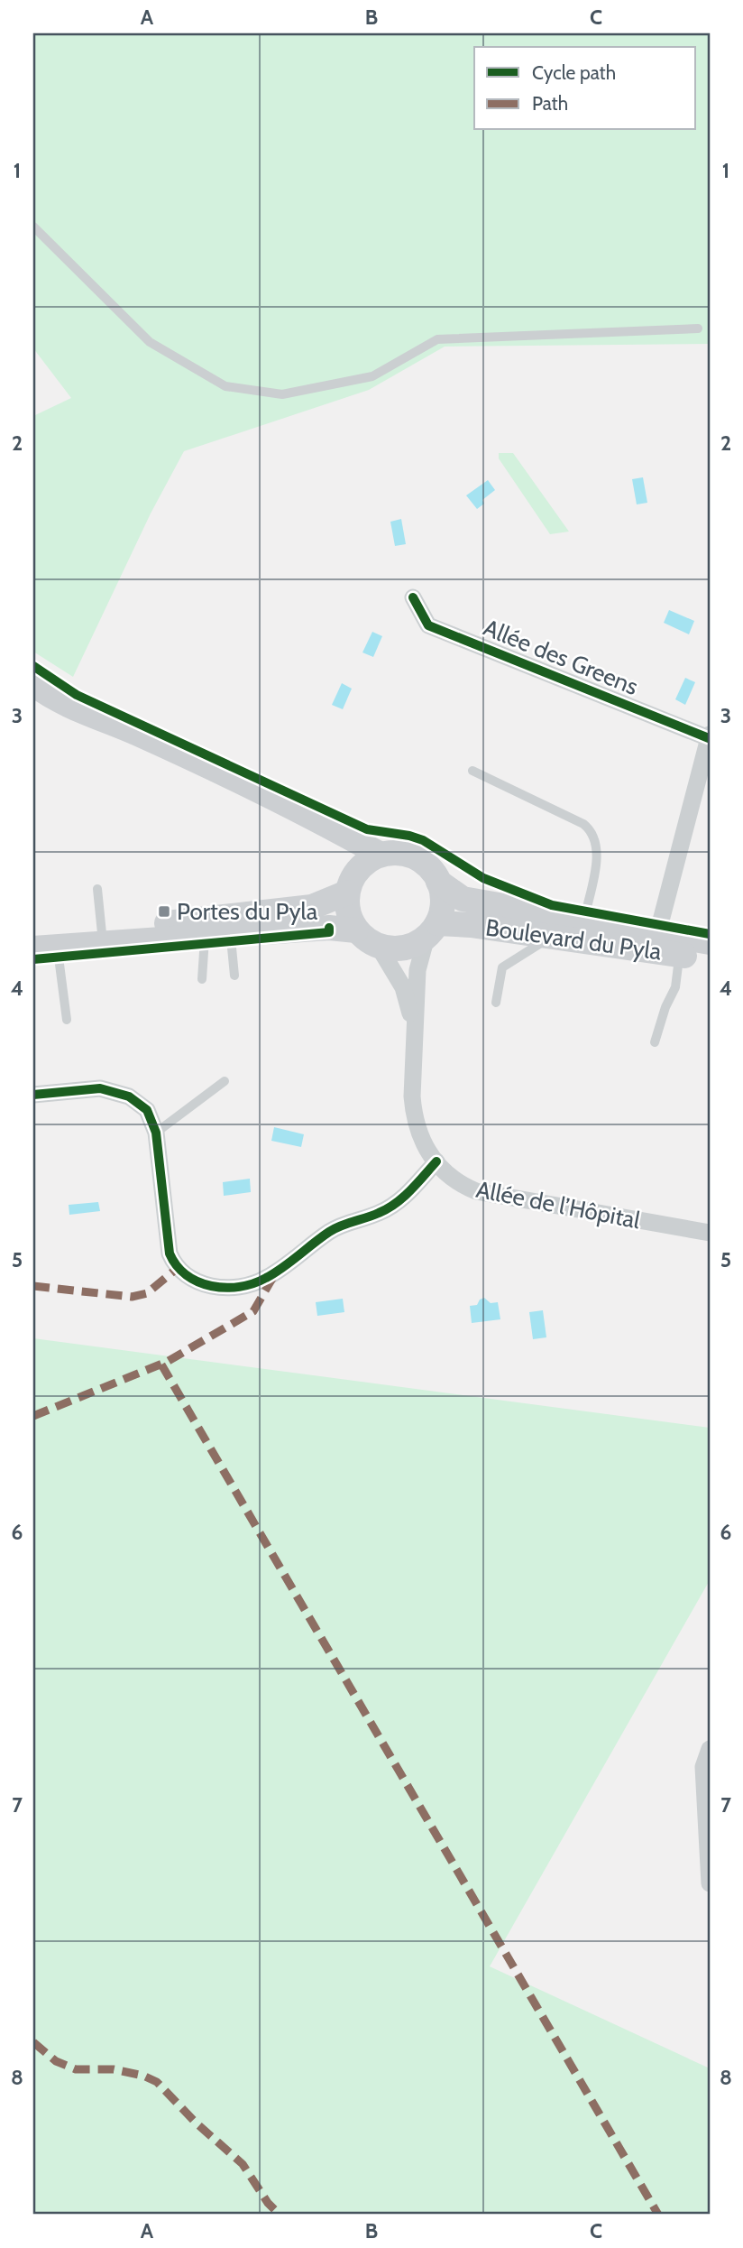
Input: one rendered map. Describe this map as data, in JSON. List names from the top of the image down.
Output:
{
  "streets": {
    "main road": ["Boulevard du Pyla"],
    "street": ["Allée des Greens", "Allée de l’Hôpital"]
  },
  "crossings": [
    ["Boulevard du Pyla", "Allée de l’Hôpital"]
  ],
  "places": {
    "transit": ["Portes du Pyla"]
  },
  "legend": ["Cycle path", "Path"],
  "grid": {
    "columns": ["A", "B", "C"],
    "rows": [
      "1",
      "2",
      "3",
      "4",
      "5",
      "6",
      "7",
      "8"
    ]
  }
}
